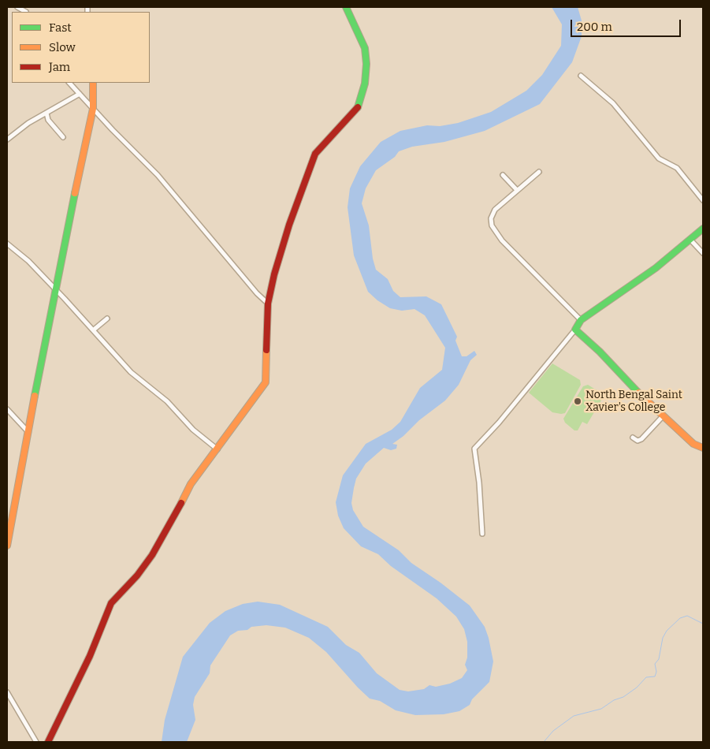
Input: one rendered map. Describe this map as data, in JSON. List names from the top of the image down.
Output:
{
  "places": ["North Bengal Saint Xavier's College"],
  "legend": ["Fast", "Slow", "Jam"],
  "scale_bar": "200 m"
}
